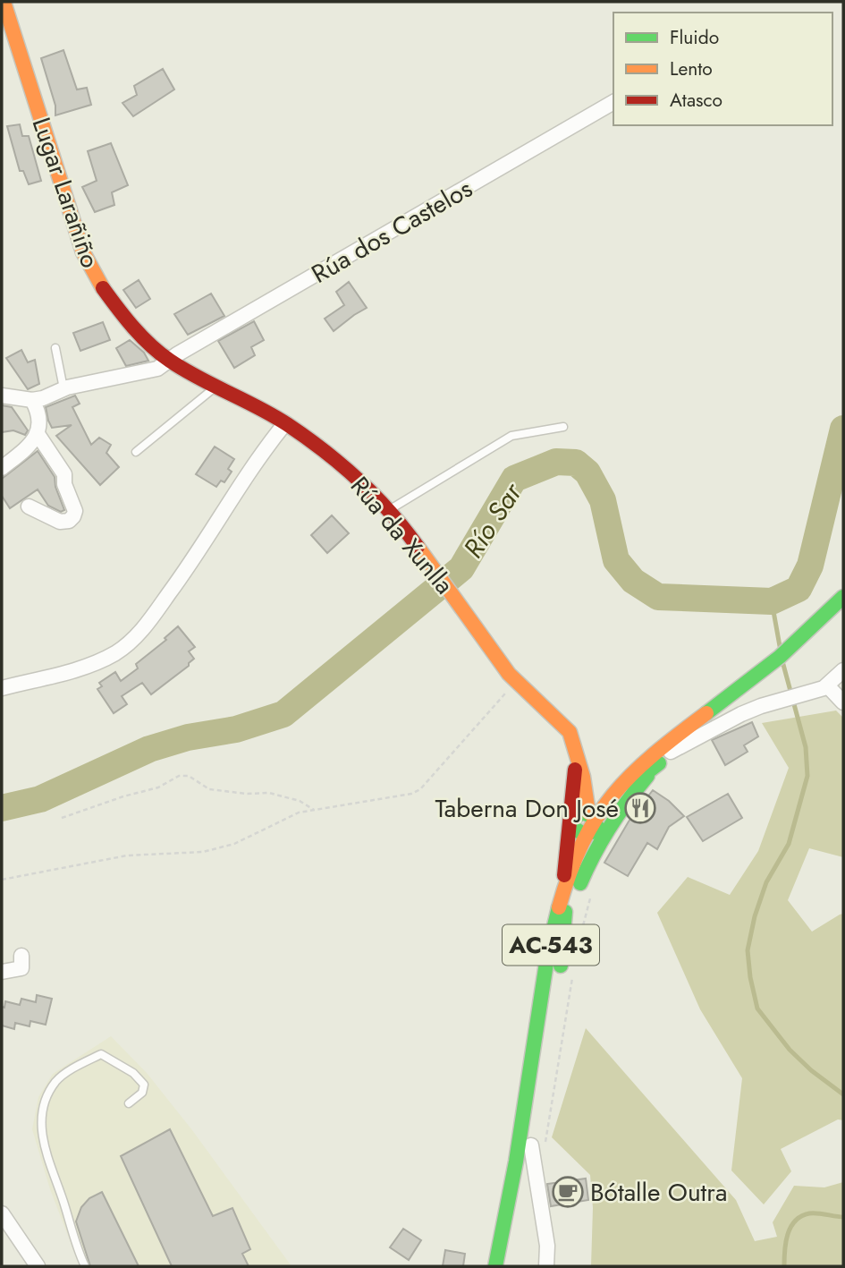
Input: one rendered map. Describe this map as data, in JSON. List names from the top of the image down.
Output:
{
  "streets": {
    "street": [
      "Lugar Larañiño",
      "Rúa dos Castelos",
      "Rúa da Xunlla",
      "AC-543"
    ]
  },
  "crossings": [
    ["Lugar Larañiño", "Rúa dos Castelos"],
    ["Lugar Larañiño", "Rúa da Xunlla"],
    ["Rúa dos Castelos", "Rúa da Xunlla"],
    ["Rúa da Xunlla", "AC-543"]
  ],
  "water": ["Río Sar"],
  "places": {
    "restaurant": ["Taberna Don José"],
    "cafe": ["Bótalle Outra"]
  },
  "legend": ["Fluido", "Lento", "Atasco"]
}
